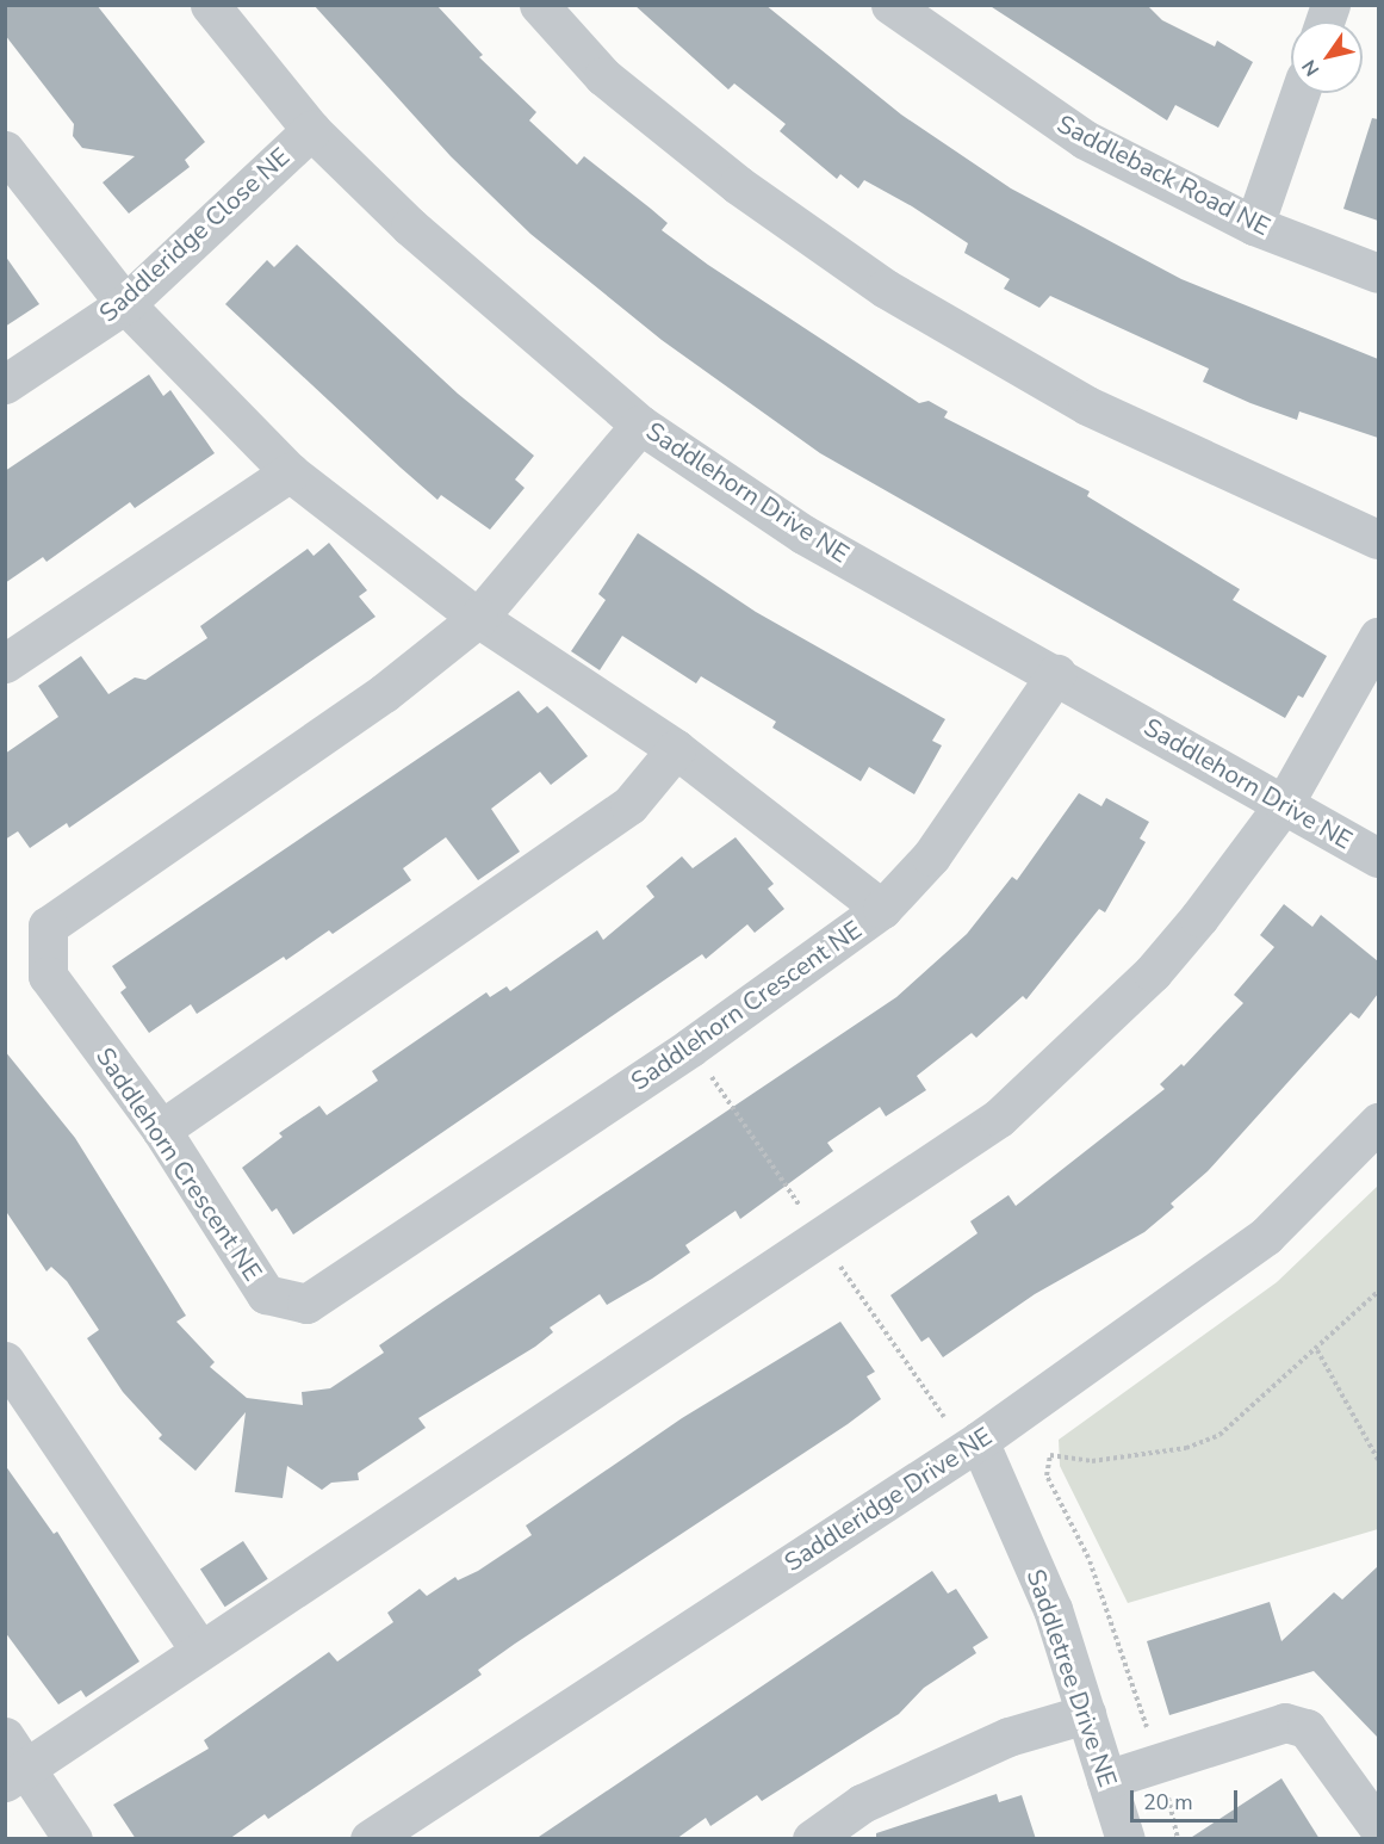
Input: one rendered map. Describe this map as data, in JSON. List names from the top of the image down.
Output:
{
  "streets": {
    "street": [
      "Saddleback Road NE",
      "Saddleridge Close NE",
      "Saddlehorn Drive NE",
      "Saddlehorn Crescent NE",
      "Saddleridge Drive NE",
      "Saddletree Drive NE"
    ]
  },
  "crossings": [
    ["Saddleridge Close NE", "Saddlehorn Drive NE"],
    ["Saddlehorn Drive NE", "Saddlehorn Crescent NE"],
    ["Saddleridge Drive NE", "Saddletree Drive NE"]
  ],
  "scale_bar": "20 m",
  "north": "bottom left"
}
